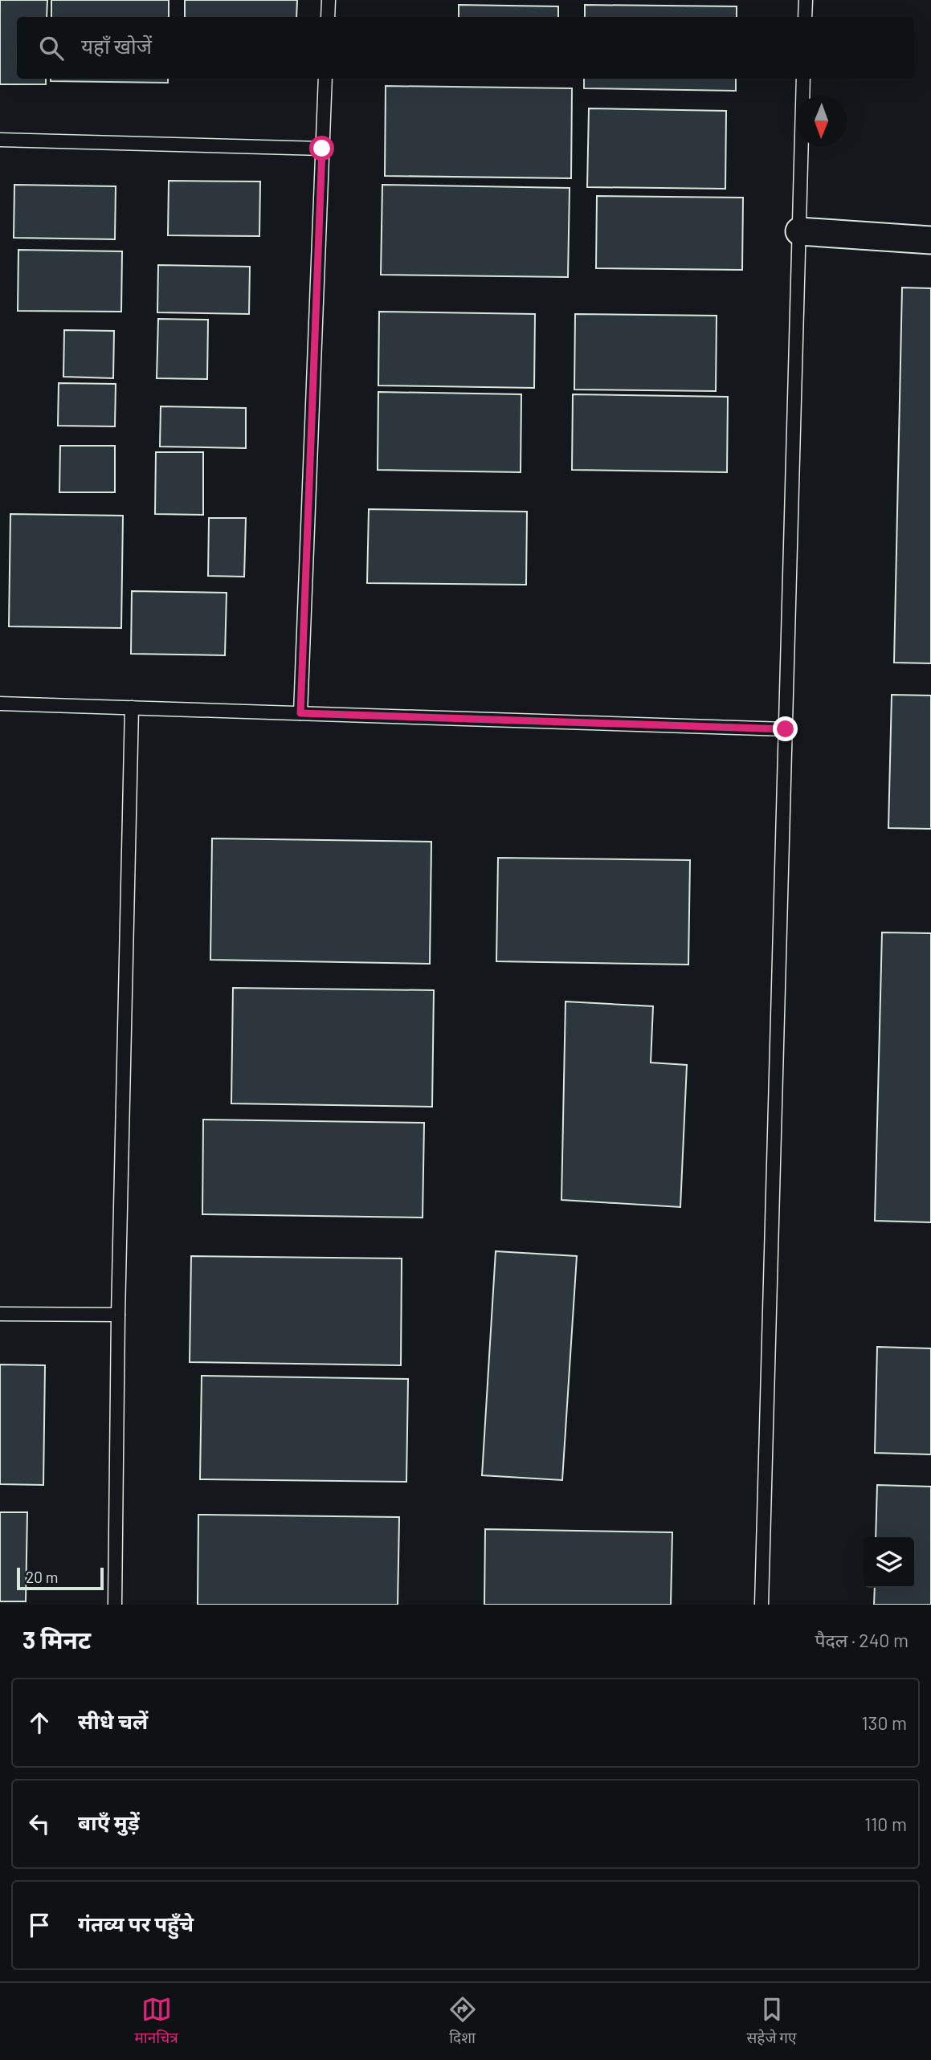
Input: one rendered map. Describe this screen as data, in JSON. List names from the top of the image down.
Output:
{
  "scale_bar": "20 m",
  "north": "bottom",
  "page": {
    "search": "यहाँ खोजें",
    "scale": "20 m",
    "heading": ["3 मिनट", "पैदल · 240 m"],
    "list": [
      ["सीधे चलें", "130 m"],
      ["बाएँ मुड़ें", "110 m"],
      "गंतव्य पर पहुँचे"
    ],
    "nav": ["मानचित्र", "दिशा", "सहेजे गए"]
  }
}
